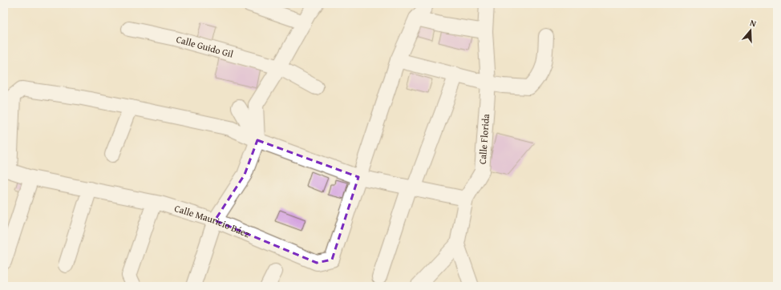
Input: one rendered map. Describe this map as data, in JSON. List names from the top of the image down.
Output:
{
  "streets": {
    "street": ["Calle Guido Gil", "Calle Florida", "Calle Mauricio Báez"]
  },
  "north": "top"
}
